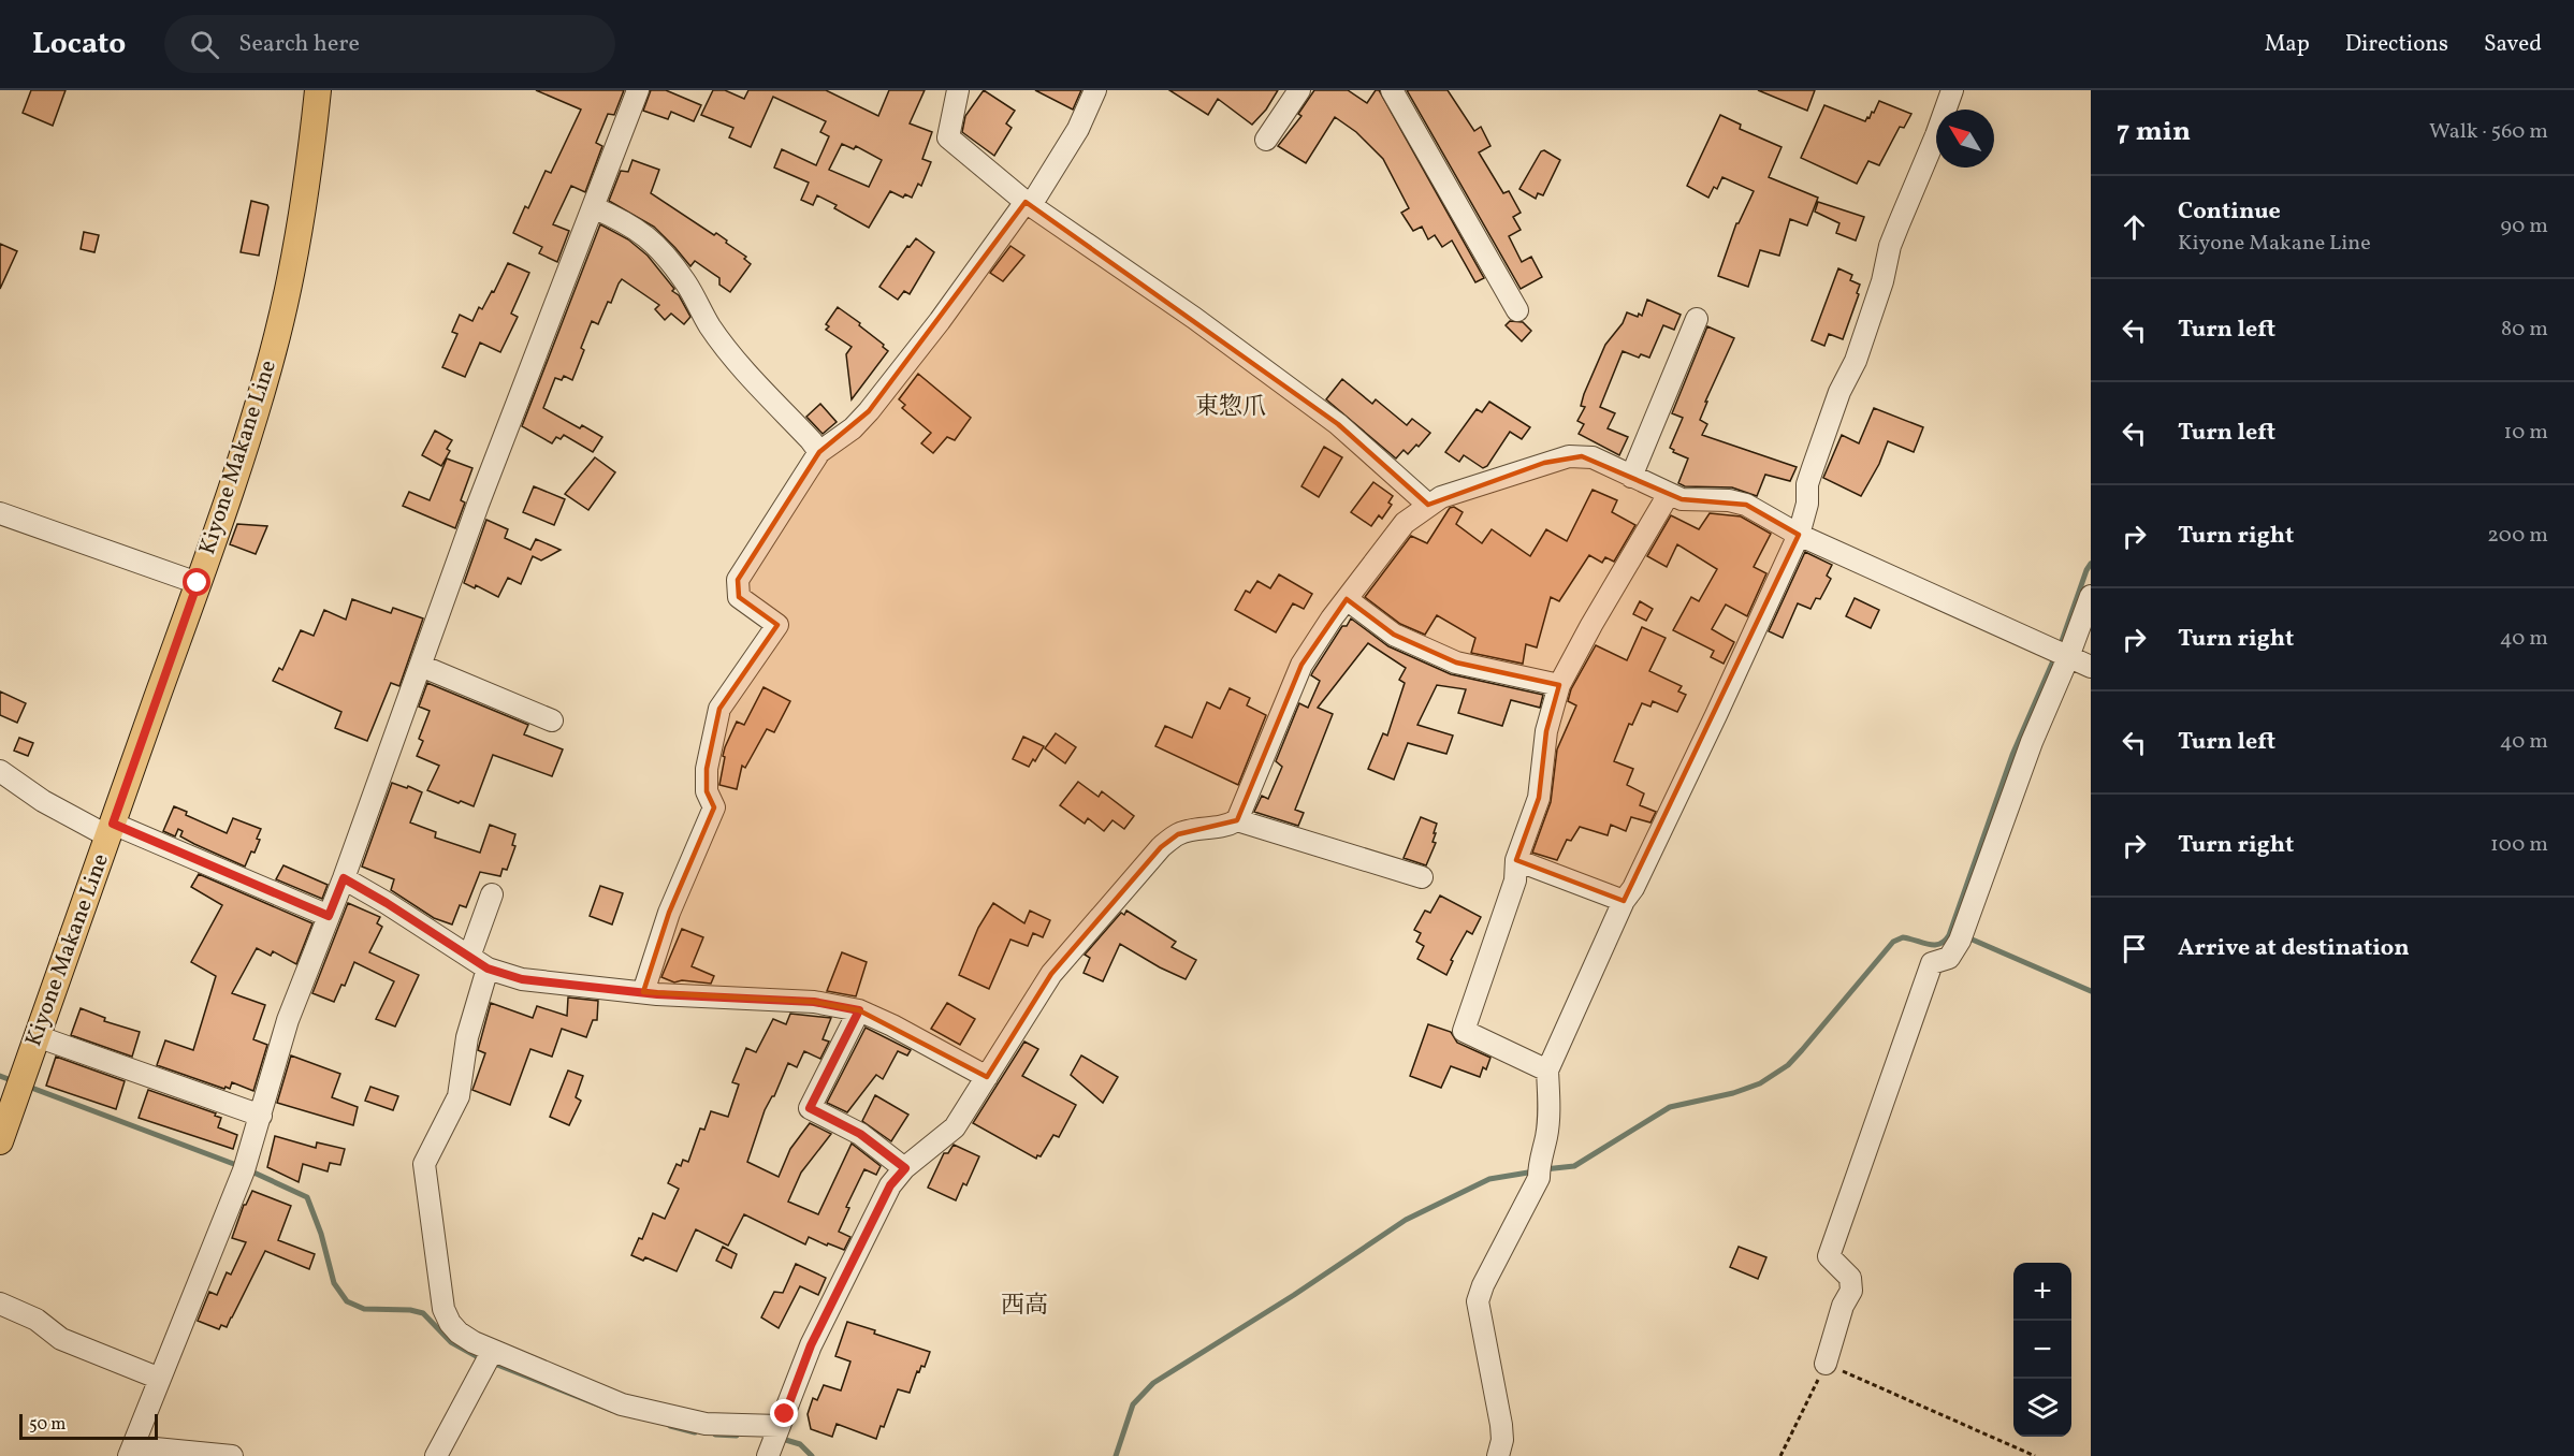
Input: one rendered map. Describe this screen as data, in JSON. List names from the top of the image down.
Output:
{
  "streets": {
    "main road": ["Kiyone Makane Line"]
  },
  "districts": ["東惣爪", "西高"],
  "scale_bar": "50 m",
  "north": "top left",
  "page": {
    "header": "Locato",
    "search": "Search here",
    "nav": ["Map", "Directions", "Saved"],
    "heading": ["7 min", "Walk · 560 m"],
    "list": [
      ["Continue", "Kiyone Makane Line", "90 m"],
      ["Turn left", "80 m"],
      ["Turn left", "10 m"],
      ["Turn right", "200 m"],
      ["Turn right", "40 m"],
      ["Turn left", "40 m"],
      ["Turn right", "100 m"],
      "Arrive at destination"
    ],
    "map_buttons": ["+", "−"],
    "scale": "50 m"
  }
}
